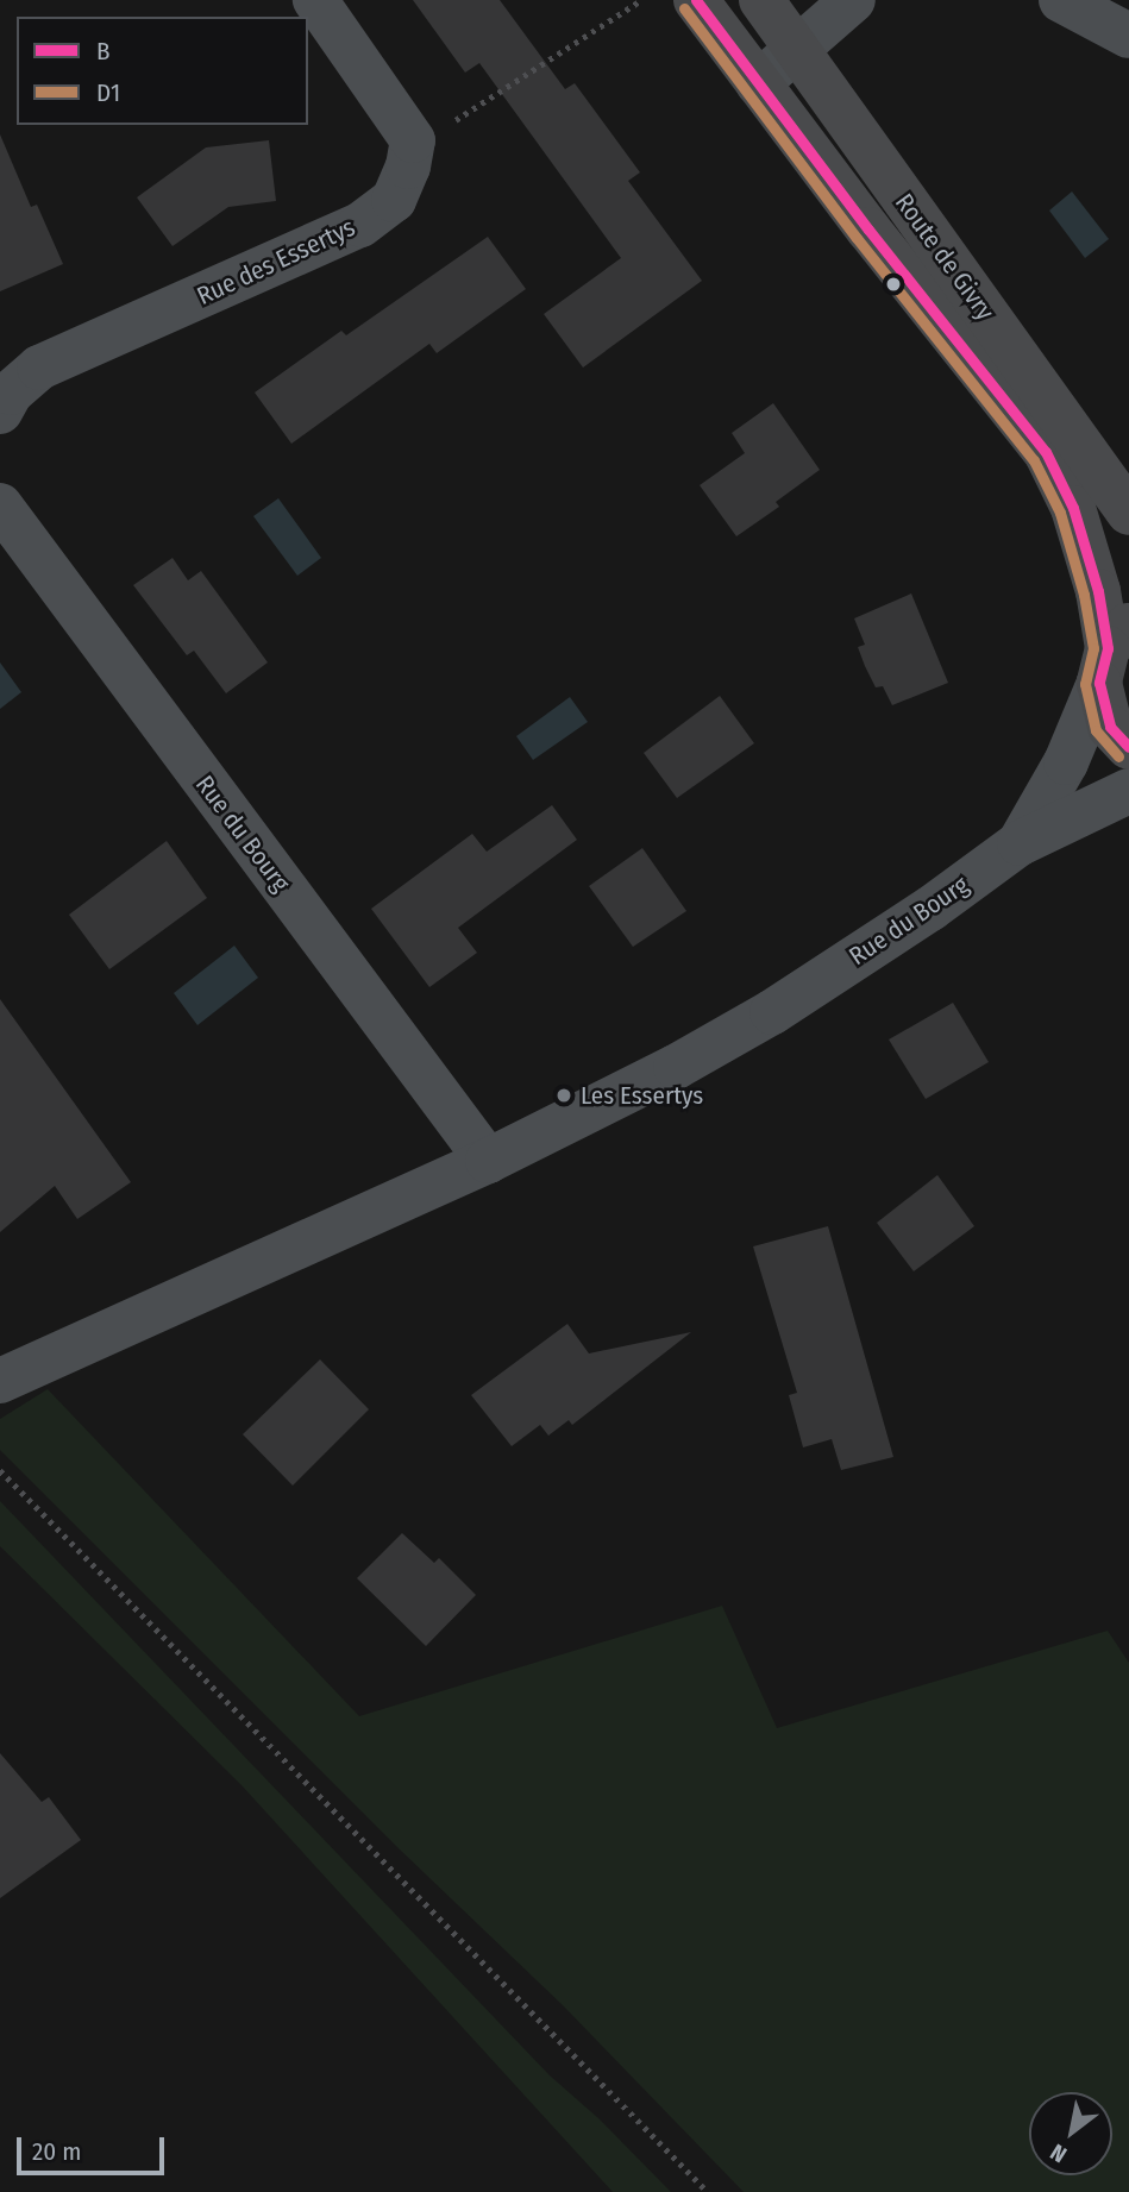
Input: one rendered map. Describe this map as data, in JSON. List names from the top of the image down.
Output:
{
  "streets": {
    "main road": ["Route de Givry"],
    "street": ["Rue des Essertys", "Rue du Bourg"]
  },
  "crossings": [
    ["Route de Givry", "Rue du Bourg"]
  ],
  "places": ["Les Essertys"],
  "lines": ["transit line B", "transit line D1"],
  "legend": ["B", "D1"],
  "scale_bar": "20 m",
  "north": "bottom left"
}
